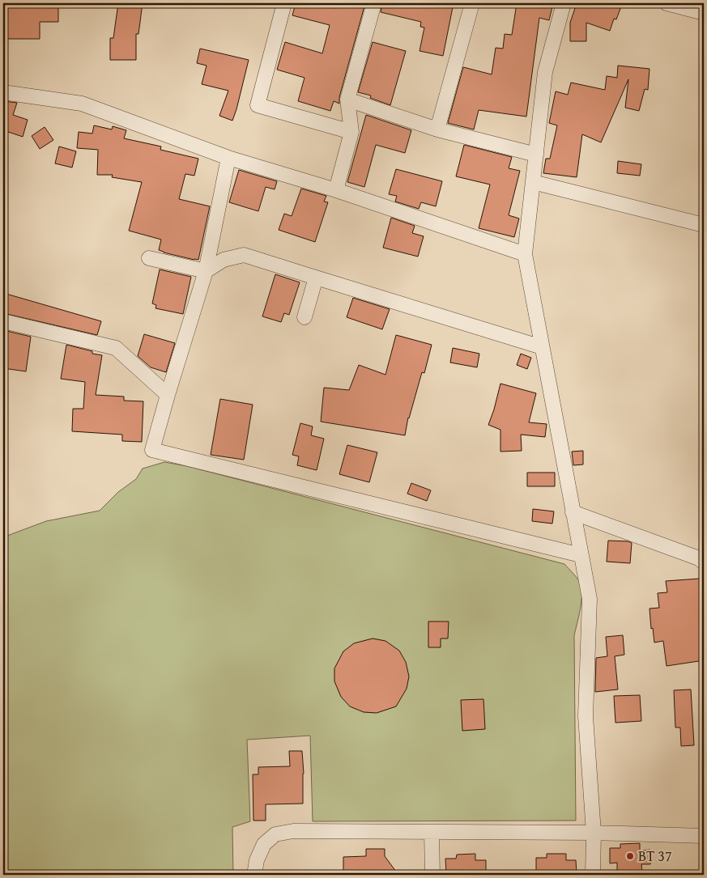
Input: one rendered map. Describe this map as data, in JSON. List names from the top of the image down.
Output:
{
  "places": ["BT 37"]
}
